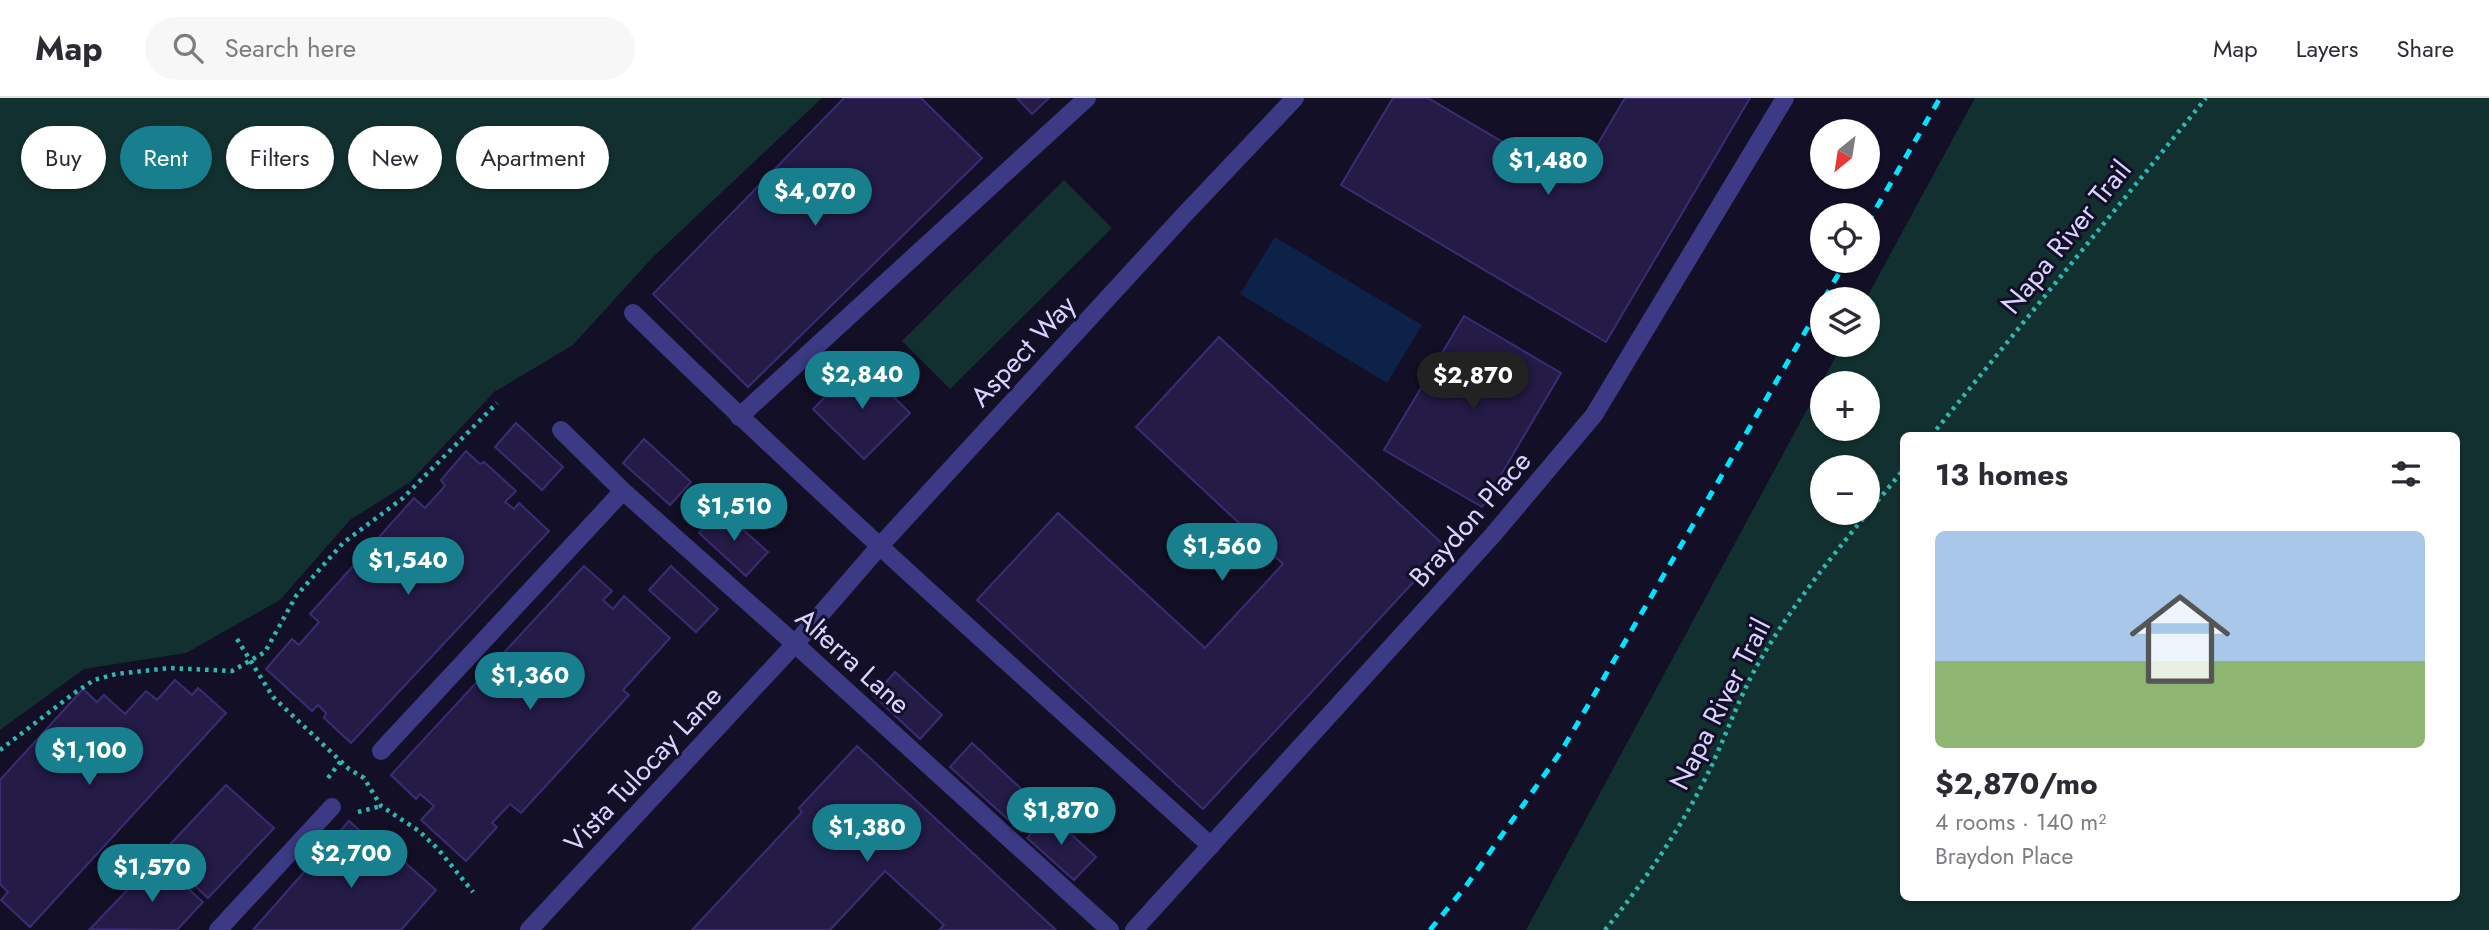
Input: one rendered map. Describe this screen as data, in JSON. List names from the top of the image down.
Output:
{
  "streets": {
    "street": [
      "Aspect Way",
      "Braydon Place",
      "Alterra Lane",
      "Vista Tulocay Lane"
    ],
    "path": ["Napa River Trail"]
  },
  "crossings": [
    ["Aspect Way", "Alterra Lane"],
    ["Aspect Way", "Vista Tulocay Lane"],
    ["Alterra Lane", "Vista Tulocay Lane"]
  ],
  "north": "bottom left",
  "page": {
    "header": "Map",
    "search": "Search here",
    "nav": ["Map", "Layers", "Share"],
    "map_buttons": ["+", "−"],
    "chip": [
      "Buy",
      "Rent",
      "Filters",
      "New",
      "Apartment"
    ],
    "price": [
      "$1,480",
      "$4,070",
      "$2,840",
      "$2,870",
      "$1,510",
      "$1,560",
      "$1,540",
      "$1,360",
      "$1,100",
      "$1,870",
      "$1,380",
      "$2,700",
      "$1,570"
    ],
    "heading": "13 homes",
    "list": [
      {
        "name": "$2,870/mo",
        "note": "4 rooms · 140 m² · Braydon Place"
      }
    ]
  }
}
